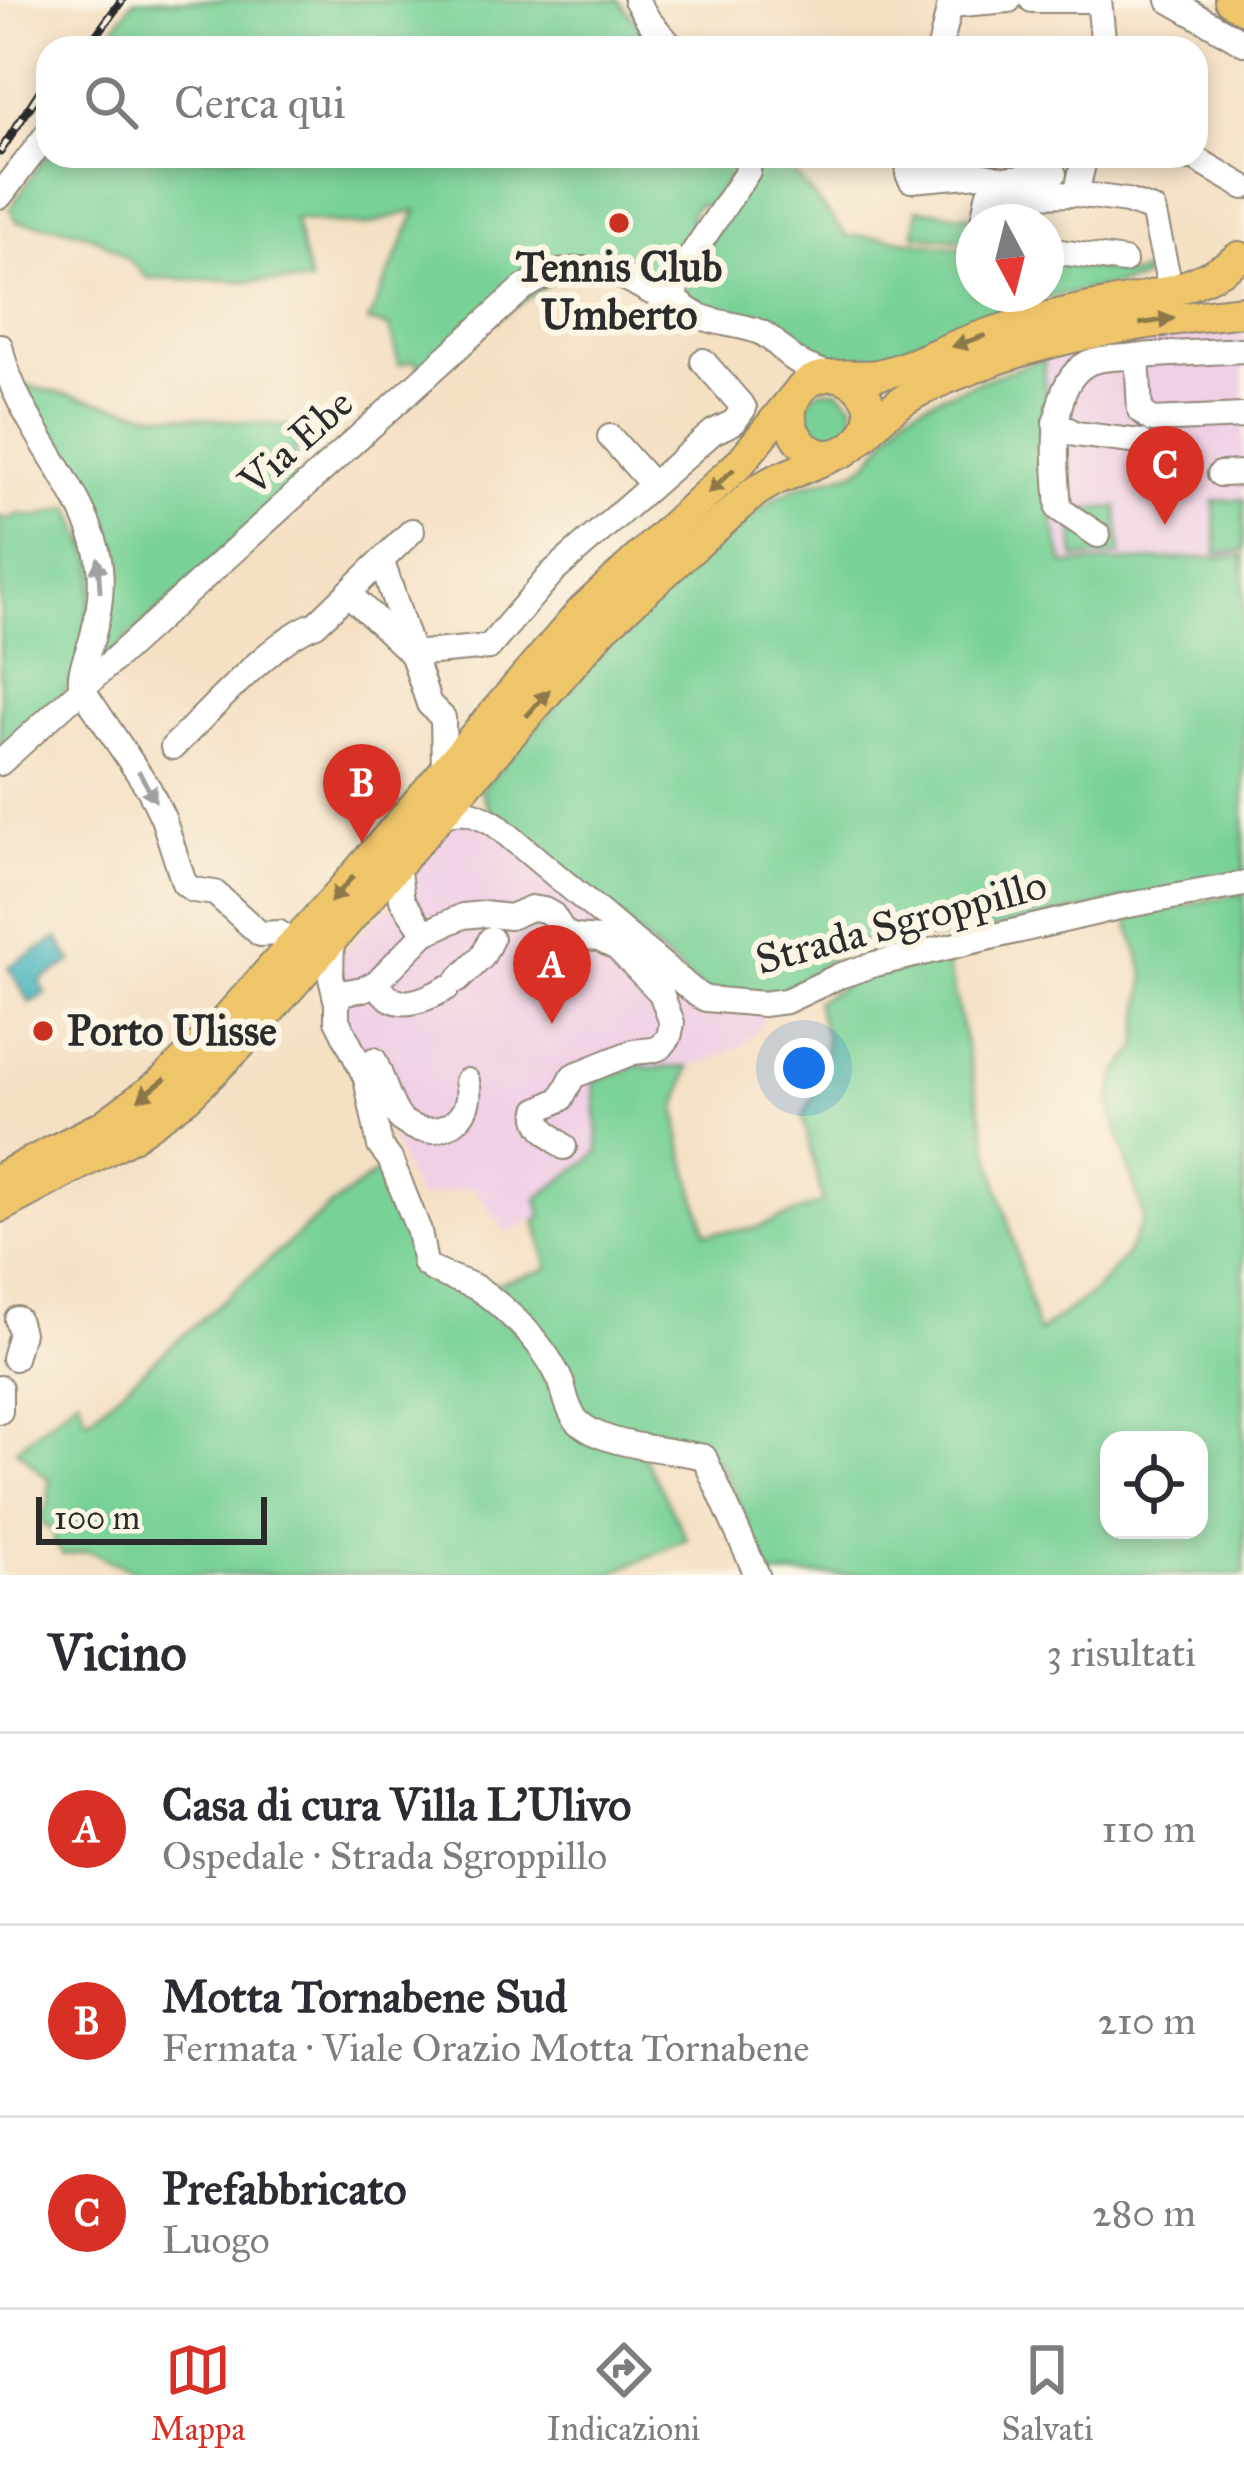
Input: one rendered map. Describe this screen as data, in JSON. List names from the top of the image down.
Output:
{
  "streets": {
    "street": ["Via Ebe", "Strada Sgroppillo"]
  },
  "places": ["Tennis Club Umberto", "Porto Ulisse"],
  "scale_bar": "100 m",
  "north": "bottom",
  "page": {
    "search": "Cerca qui",
    "pins": ["C", "B", "A"],
    "scale": "100 m",
    "heading": ["Vicino", "3 risultati"],
    "list": [
      {
        "mark": "A",
        "name": "Casa di cura Villa L'Ulivo",
        "note": "Ospedale · Strada Sgroppillo",
        "value": "110 m"
      },
      {
        "mark": "B",
        "name": "Motta Tornabene Sud",
        "note": "Fermata · Viale Orazio Motta Tornabene",
        "value": "210 m"
      },
      {
        "mark": "C",
        "name": "Prefabbricato",
        "note": "Luogo",
        "value": "280 m"
      }
    ],
    "nav": ["Mappa", "Indicazioni", "Salvati"]
  }
}
